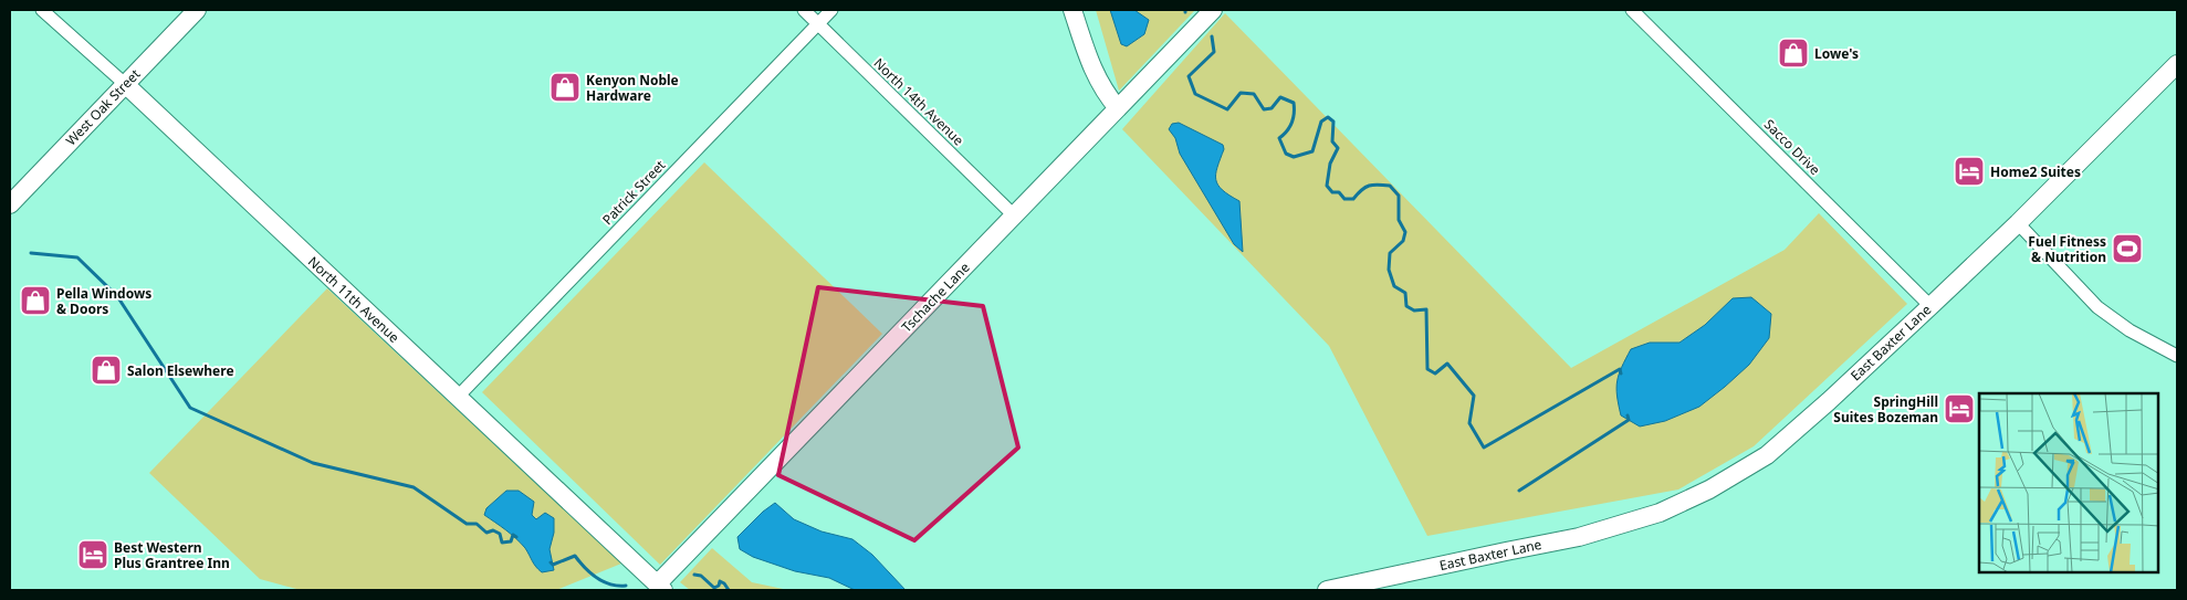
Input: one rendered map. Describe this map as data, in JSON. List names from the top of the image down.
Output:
{
  "streets": {
    "street": [
      "North 14th Avenue",
      "West Oak Street",
      "Sacco Drive",
      "Patrick Street",
      "Tschache Lane",
      "North 11th Avenue",
      "East Baxter Lane"
    ]
  },
  "crossings": [
    ["North 14th Avenue", "Patrick Street"],
    ["North 14th Avenue", "Tschache Lane"],
    ["West Oak Street", "North 11th Avenue"],
    ["Sacco Drive", "East Baxter Lane"],
    ["Patrick Street", "North 11th Avenue"],
    ["Tschache Lane", "North 11th Avenue"]
  ],
  "places": {
    "shop": [
      "Lowe's",
      "Kenyon Noble Hardware",
      "Pella Windows & Doors",
      "Salon Elsewhere"
    ],
    "hotel": ["Home2 Suites", "SpringHill Suites Bozeman", "Best Western Plus Grantree Inn"],
    "sports": ["Fuel Fitness & Nutrition"]
  }
}
